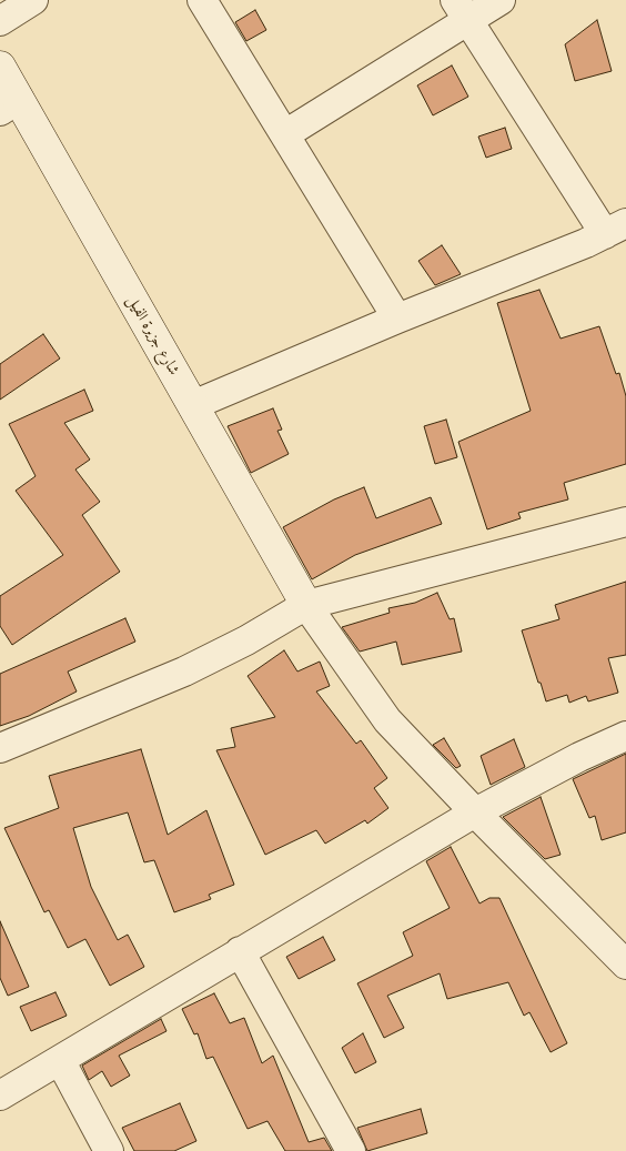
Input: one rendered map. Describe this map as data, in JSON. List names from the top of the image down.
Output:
{
  "streets": {
    "street": ["شارع جزيرة الفيل"]
  }
}
